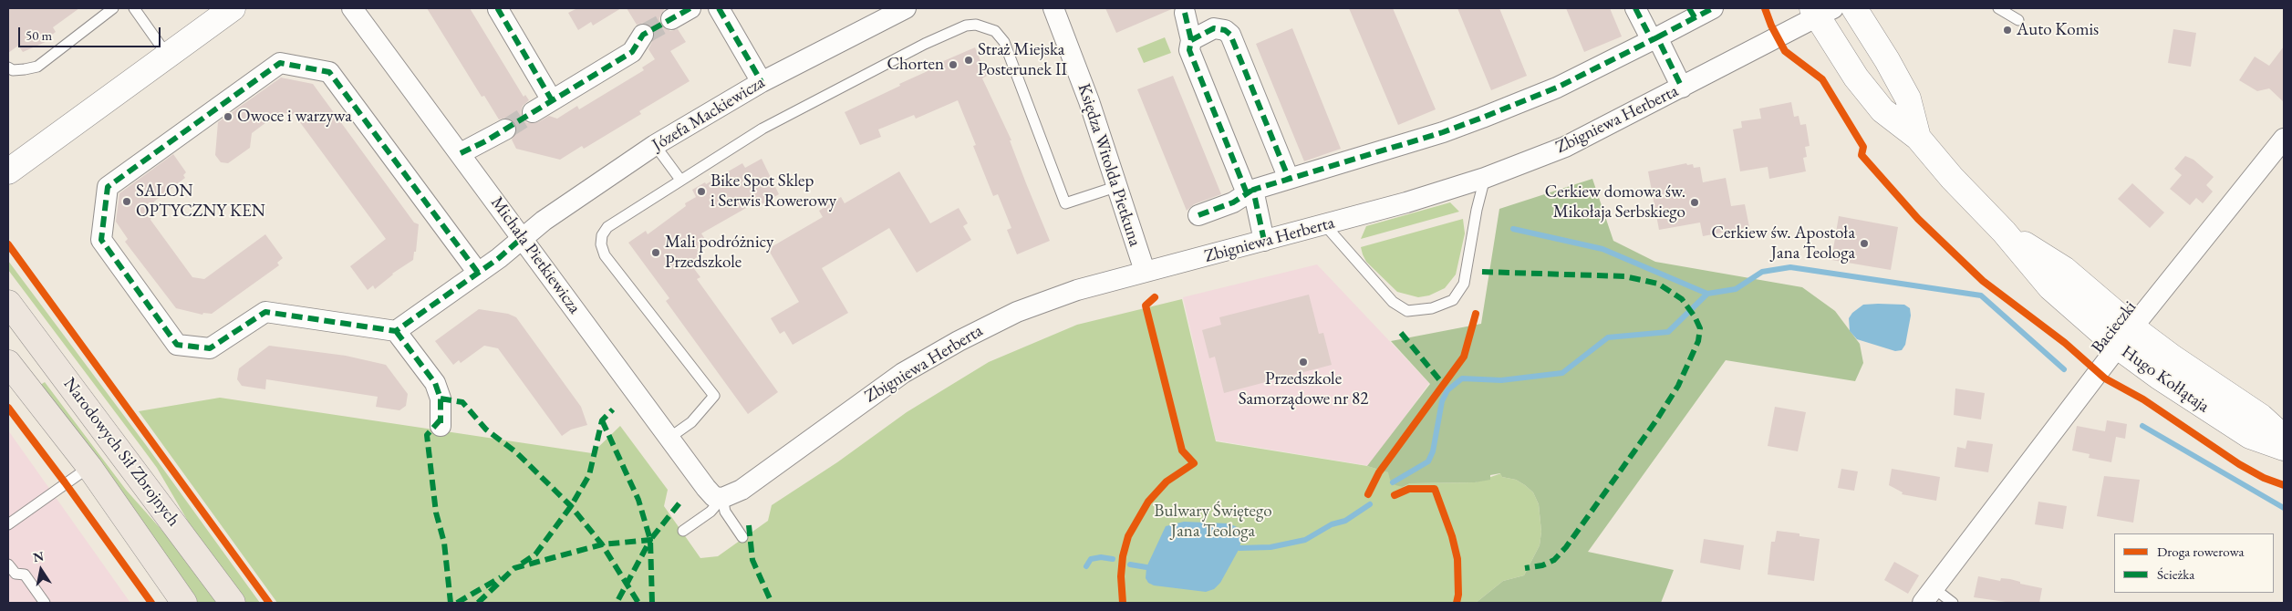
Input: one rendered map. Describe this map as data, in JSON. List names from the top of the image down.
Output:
{
  "streets": {
    "main road": ["Narodowych Sił Zbrojnych"],
    "street": [
      "Józefa Mackiewicza",
      "Zbigniewa Herberta",
      "Księdza Witolda Pietkuna",
      "Michała Pietkiewicza",
      "Bacieczki",
      "Hugo Kołłątaja"
    ]
  },
  "crossings": [
    ["Józefa Mackiewicza", "Michała Pietkiewicza"],
    ["Zbigniewa Herberta", "Księdza Witolda Pietkuna"],
    ["Zbigniewa Herberta", "Michała Pietkiewicza"],
    ["Zbigniewa Herberta", "Hugo Kołłątaja"],
    ["Bacieczki", "Hugo Kołłątaja"]
  ],
  "parks": ["Bulwary Świętego Jana Teologa"],
  "places": [
    "Auto Komis",
    "Straż Miejska Posterunek II",
    "Chorten",
    "Owoce i warzywa",
    "Bike Spot Sklep i Serwis Rowerowy",
    "SALON OPTYCZNY KEN",
    "Cerkiew domowa św. Mikołaja Serbskiego",
    "Cerkiew św. Apostoła Jana Teologa",
    "Mali podróżnicy Przedszkole",
    "Przedszkole Samorządowe nr 82"
  ],
  "legend": ["Droga rowerowa", "Ścieżka"],
  "scale_bar": "50 m",
  "north": "top"
}
